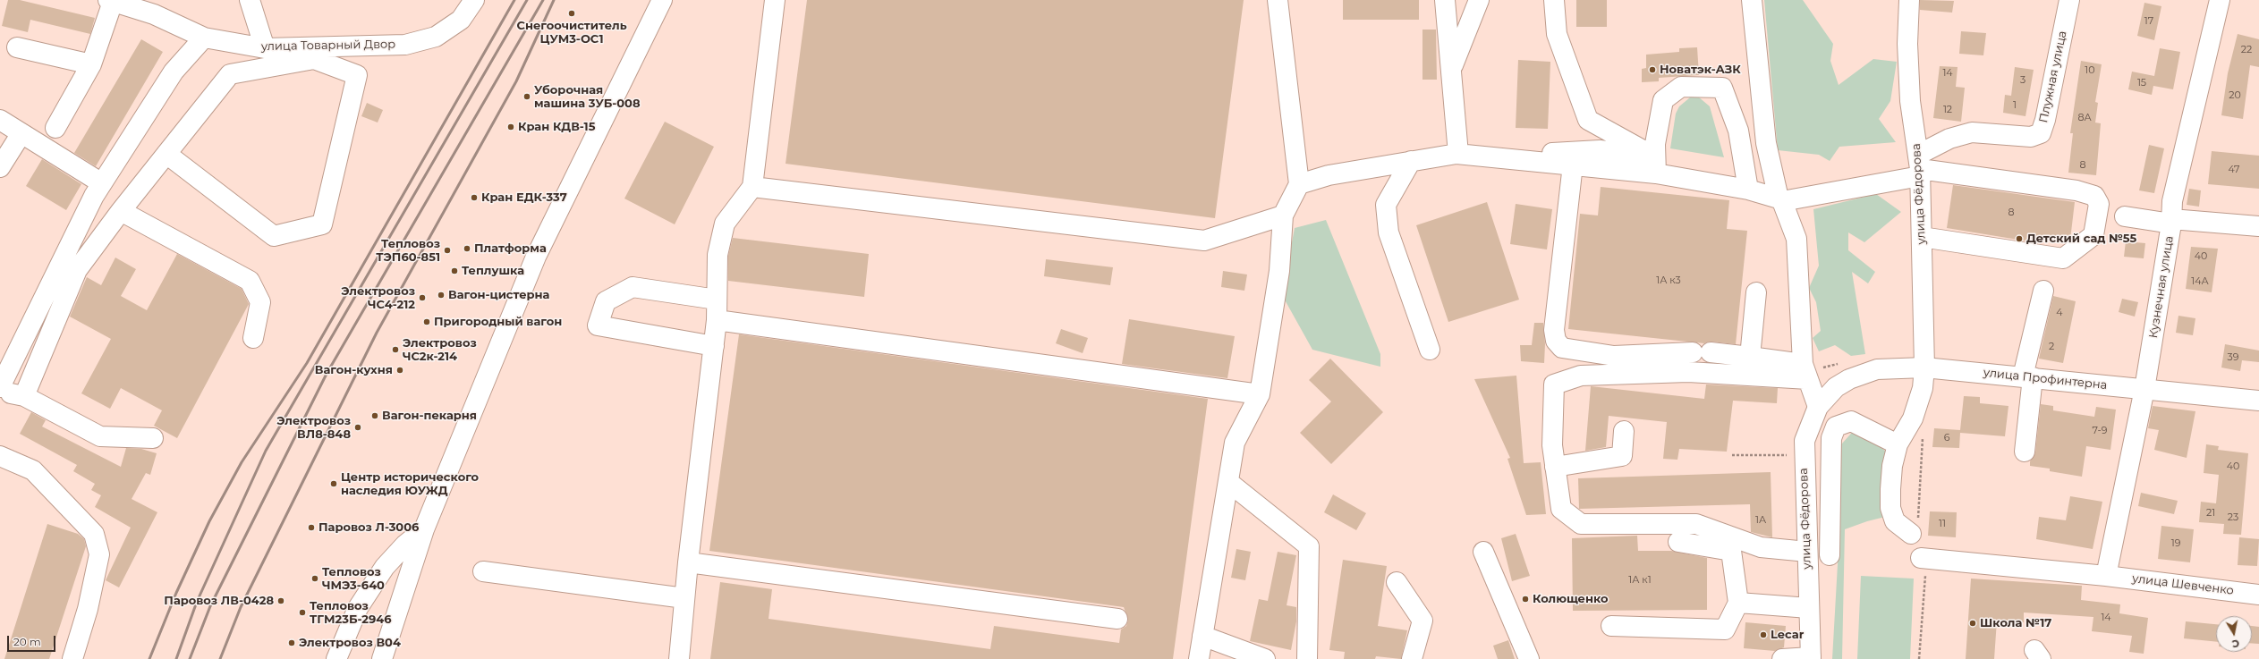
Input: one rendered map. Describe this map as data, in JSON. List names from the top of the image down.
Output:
{
  "streets": {
    "street": [
      "улица Товарный Двор",
      "Плужная улица",
      "улица Фёдорова",
      "Кузнечная улица",
      "улица Профинтерна",
      "улица Шевченко"
    ]
  },
  "crossings": [
    ["Плужная улица", "улица Фёдорова"],
    ["улица Фёдорова", "улица Профинтерна"],
    ["Кузнечная улица", "улица Профинтерна"],
    ["Кузнечная улица", "улица Шевченко"]
  ],
  "places": [
    "Снегоочиститель ЦУМ3-ОС1",
    "Новатэк-АЗК",
    "Уборочная машина 3УБ-008",
    "Кран КДВ-15",
    "Кран ЕДК-337",
    "Детский сад №55",
    "Платформа",
    "Тепловоз ТЭП60-851",
    "Теплушка",
    "Вагон-цистерна",
    "Электровоз ЧС4-212",
    "Пригородный вагон",
    "Электровоз ЧС2к-214",
    "Вагон-кухня",
    "Вагон-пекарня",
    "Электровоз ВЛ8-848",
    "Центр исторического наследия ЮУЖД",
    "Паровоз Л-3006",
    "Тепловоз ЧМЭ3-640",
    "Колющенко",
    "Паровоз ЛВ-0428",
    "Тепловоз ТГМ23Б-2946",
    "Школа №17",
    "Lecar",
    "Электровоз В04"
  ],
  "house_numbers": [
    "17",
    "22",
    "10",
    "14",
    "3",
    "15",
    "20",
    "1",
    "12",
    "8А",
    "8",
    "47",
    "8",
    "40",
    "1А к3",
    "14А",
    "4",
    "2",
    "39",
    "7-9",
    "6",
    "40",
    "21",
    "23",
    "1А",
    "11",
    "19",
    "1А к1",
    "14"
  ],
  "scale_bar": "20 m",
  "north": "bottom"
}
